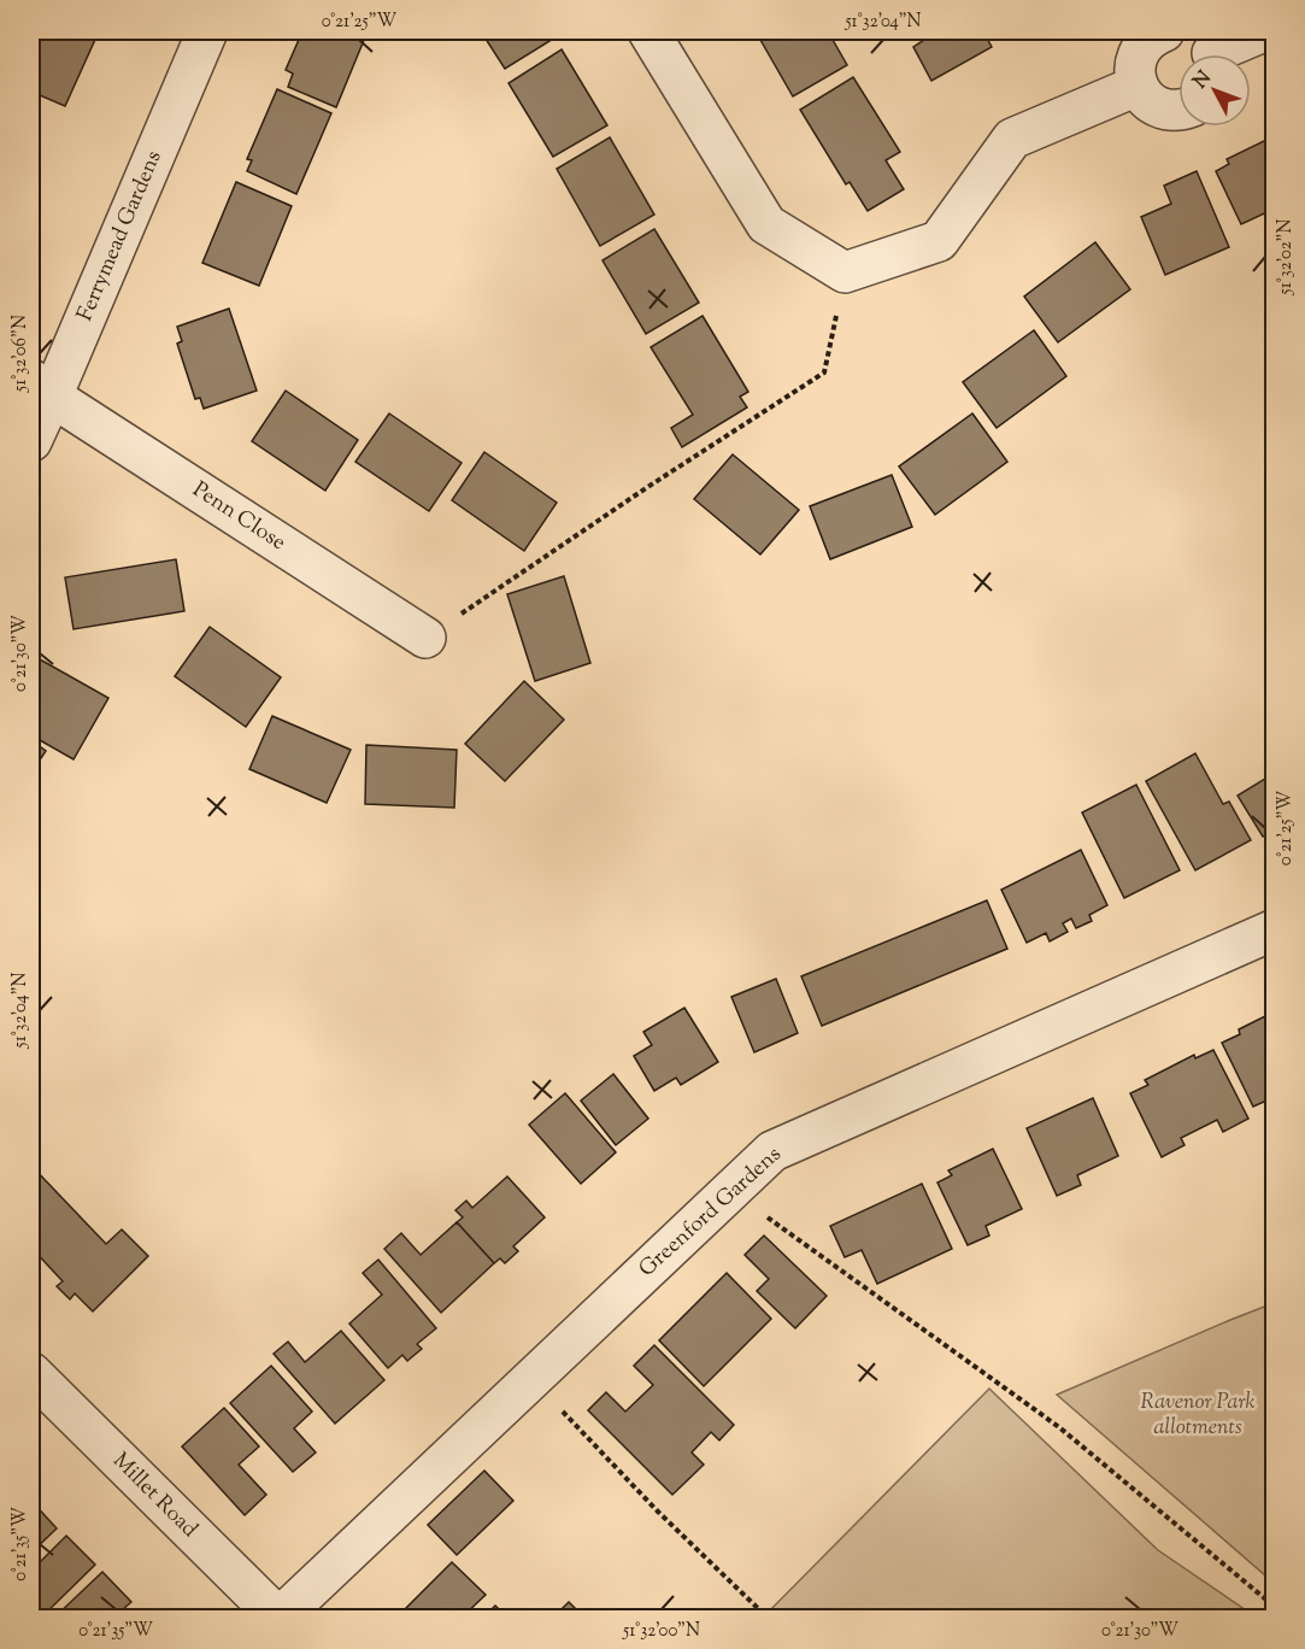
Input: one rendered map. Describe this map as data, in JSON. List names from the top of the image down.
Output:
{
  "streets": {
    "street": [
      "Ferrymead Gardens",
      "Penn Close",
      "Greenford Gardens",
      "Millet Road"
    ]
  },
  "crossings": [
    ["Ferrymead Gardens", "Penn Close"],
    ["Greenford Gardens", "Millet Road"]
  ],
  "parks": ["Ravenor Park allotments"],
  "north": "top left",
  "coordinates": [
    "0°21'25\"W",
    "51°32'04\"N",
    "51°32'02\"N",
    "51°32'06\"N",
    "0°21'30\"W",
    "0°21'35\"W",
    "51°32'00\"N"
  ]
}
